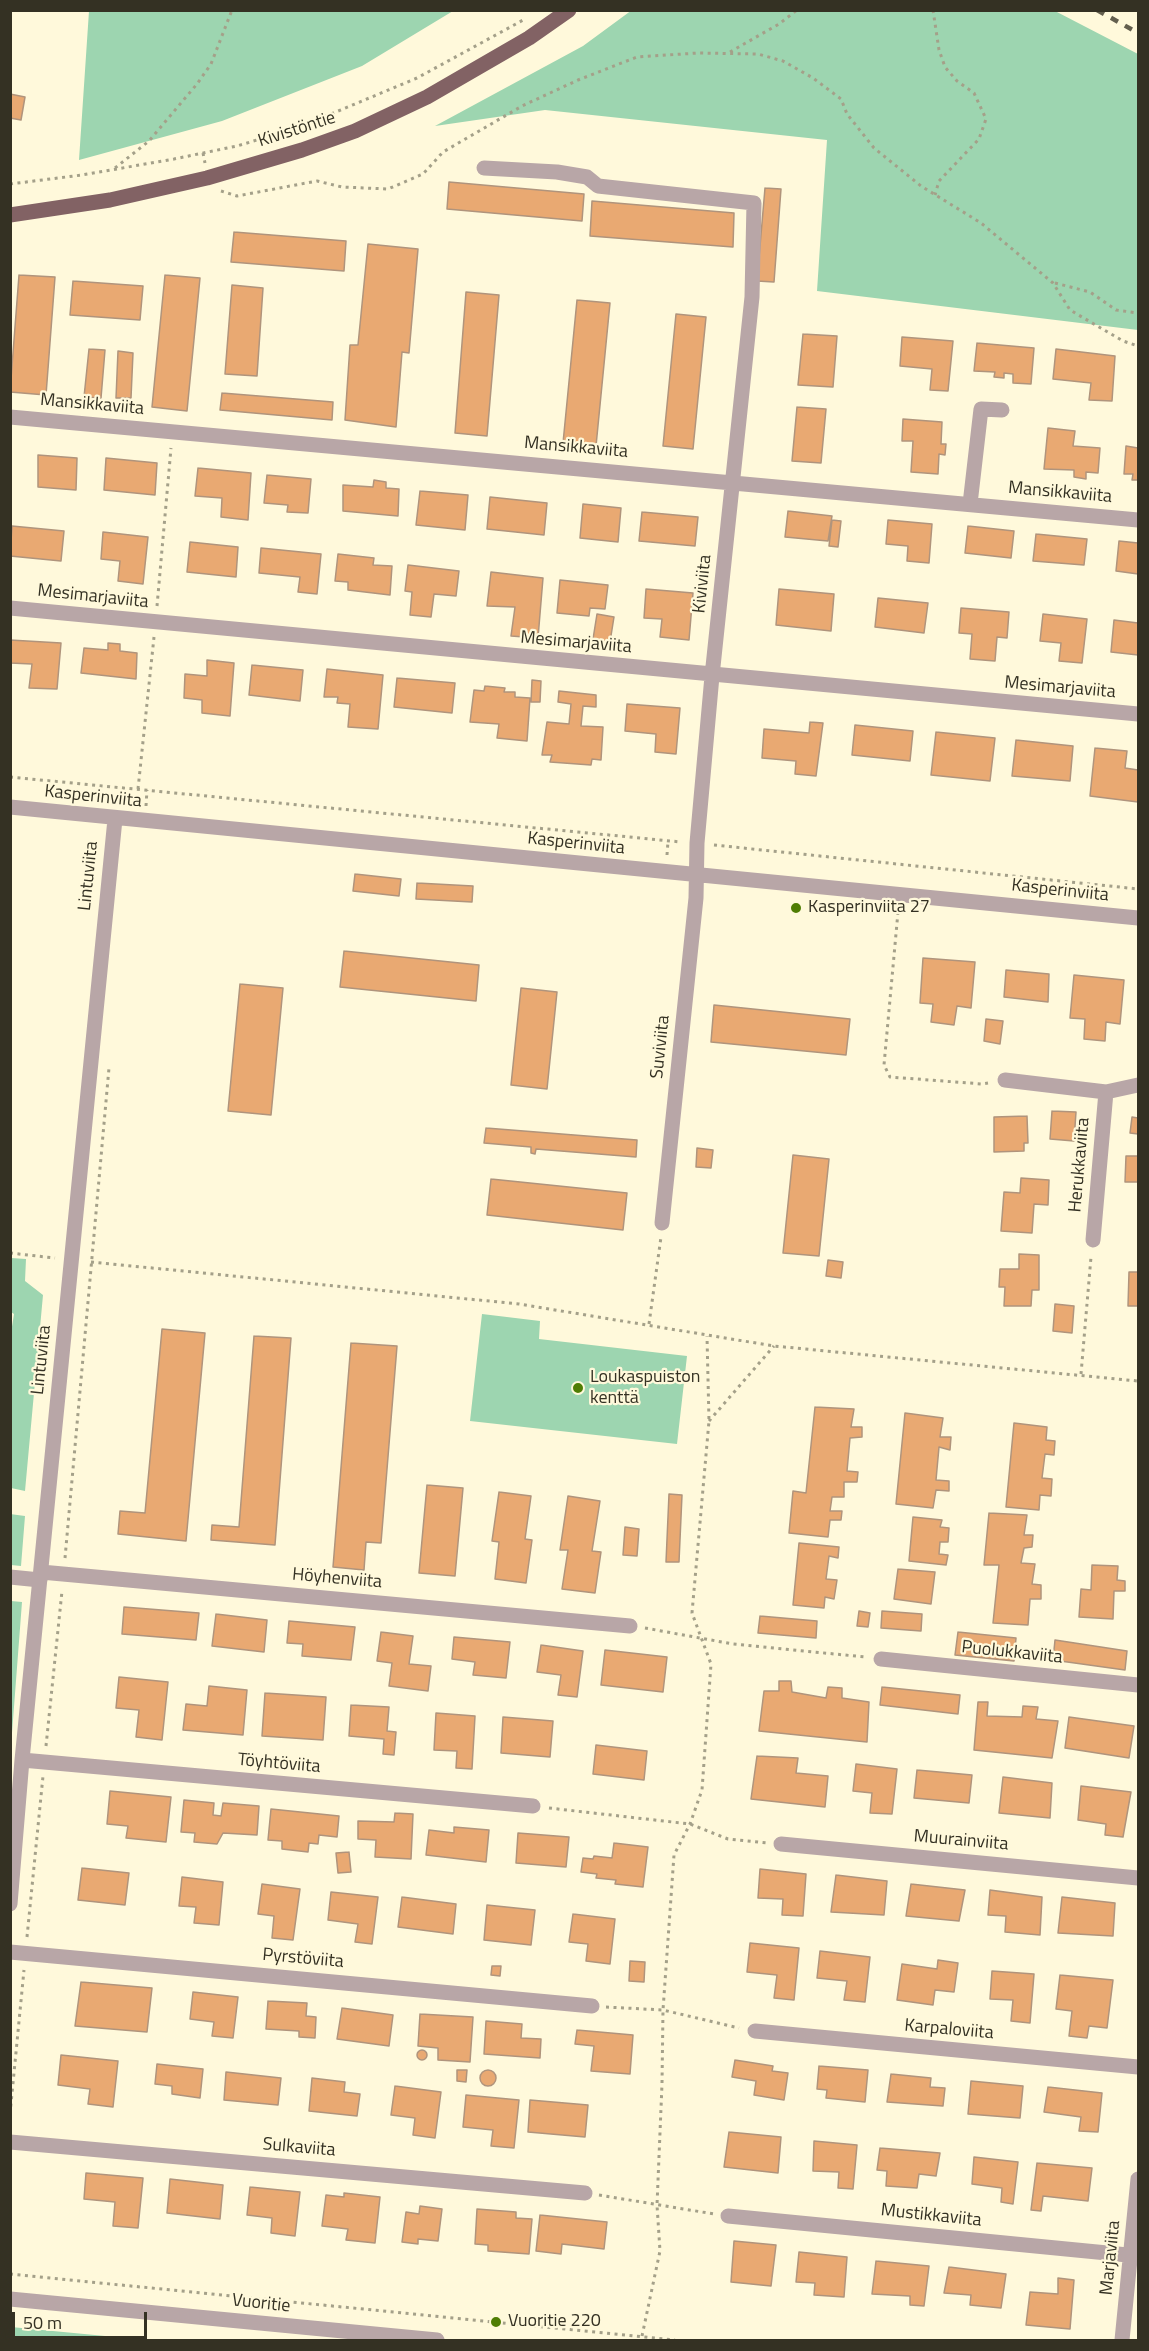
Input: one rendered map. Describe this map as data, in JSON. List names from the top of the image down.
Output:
{
  "streets": {
    "main road": ["Kivistöntie"],
    "street": [
      "Mansikkaviita",
      "Kiviviita",
      "Mesimarjaviita",
      "Kasperinviita",
      "Lintuviita",
      "Suviviita",
      "Herukkaviita",
      "Höyhenviita",
      "Puolukkaviita",
      "Töyhtöviita",
      "Muurainviita",
      "Pyrstöviita",
      "Karpaloviita",
      "Sulkaviita",
      "Mustikkaviita",
      "Marjaviita",
      "Vuoritie"
    ]
  },
  "crossings": [
    ["Mansikkaviita", "Kiviviita"],
    ["Kiviviita", "Mesimarjaviita"],
    ["Kiviviita", "Kasperinviita"],
    ["Kiviviita", "Suviviita"],
    ["Kasperinviita", "Lintuviita"],
    ["Kasperinviita", "Suviviita"],
    ["Lintuviita", "Höyhenviita"],
    ["Lintuviita", "Töyhtöviita"],
    ["Mustikkaviita", "Marjaviita"]
  ],
  "places": ["Kasperinviita 27", "Loukaspuiston kenttä", "Vuoritie 220"],
  "scale_bar": "50 m"
}
